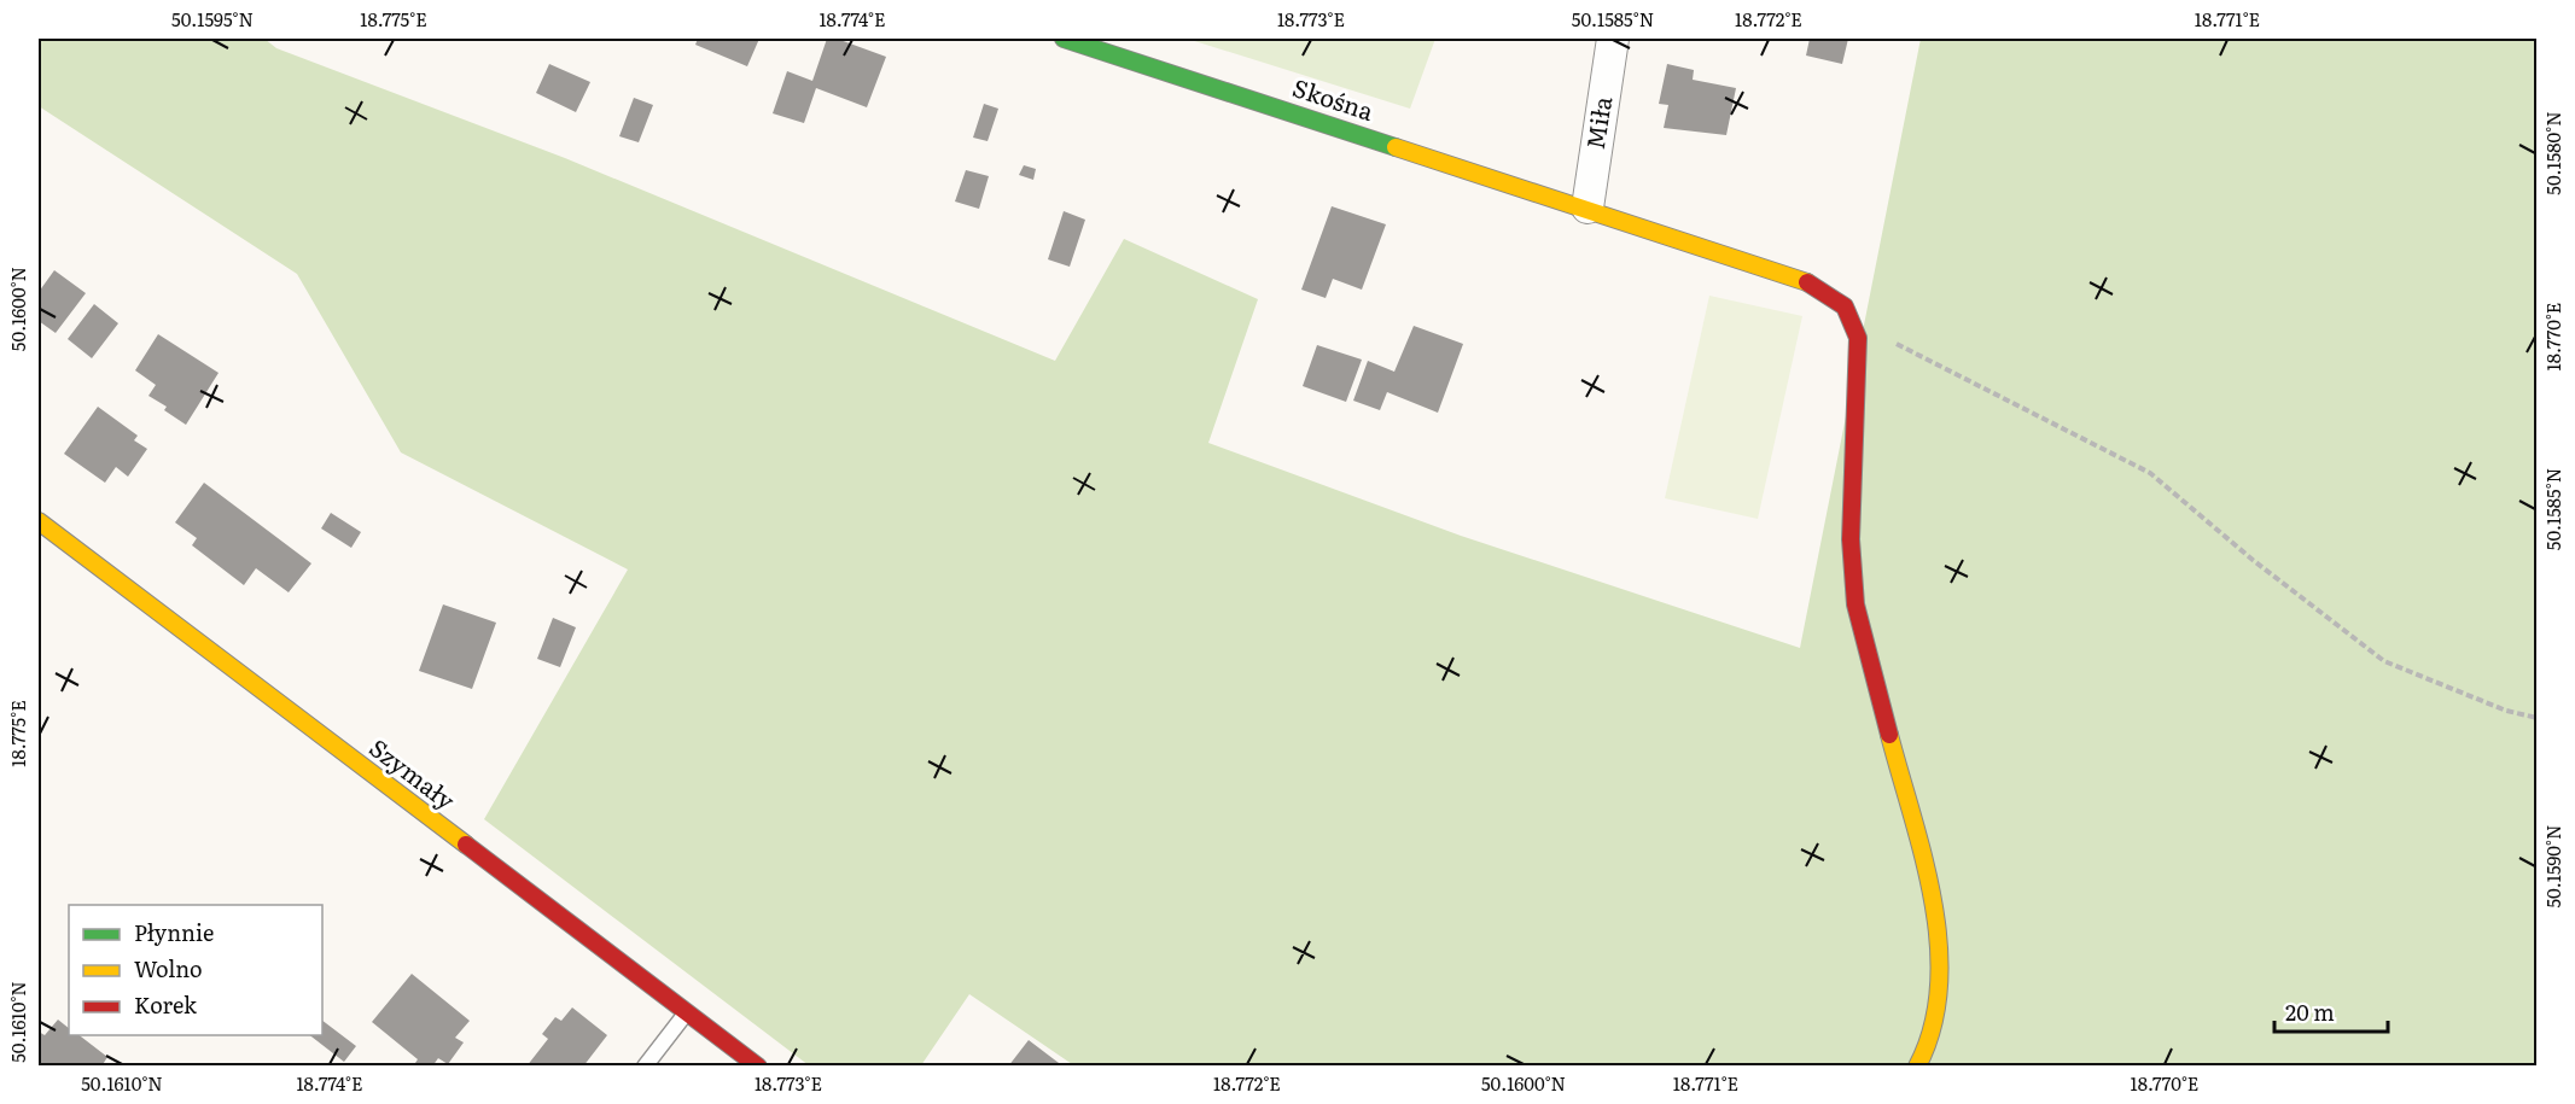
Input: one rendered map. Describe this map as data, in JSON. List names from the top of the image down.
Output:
{
  "streets": {
    "street": ["Skośna", "Miła", "Szymały"]
  },
  "crossings": [
    ["Skośna", "Miła"]
  ],
  "legend": ["Płynnie", "Wolno", "Korek"],
  "scale_bar": "20 m",
  "coordinates": [
    "50.1595°N",
    "18.775°E",
    "18.774°E",
    "18.773°E",
    "50.1585°N",
    "18.772°E",
    "18.771°E",
    "50.1580°N",
    "50.1600°N",
    "18.770°E",
    "50.1590°N",
    "50.1610°N"
  ]
}
